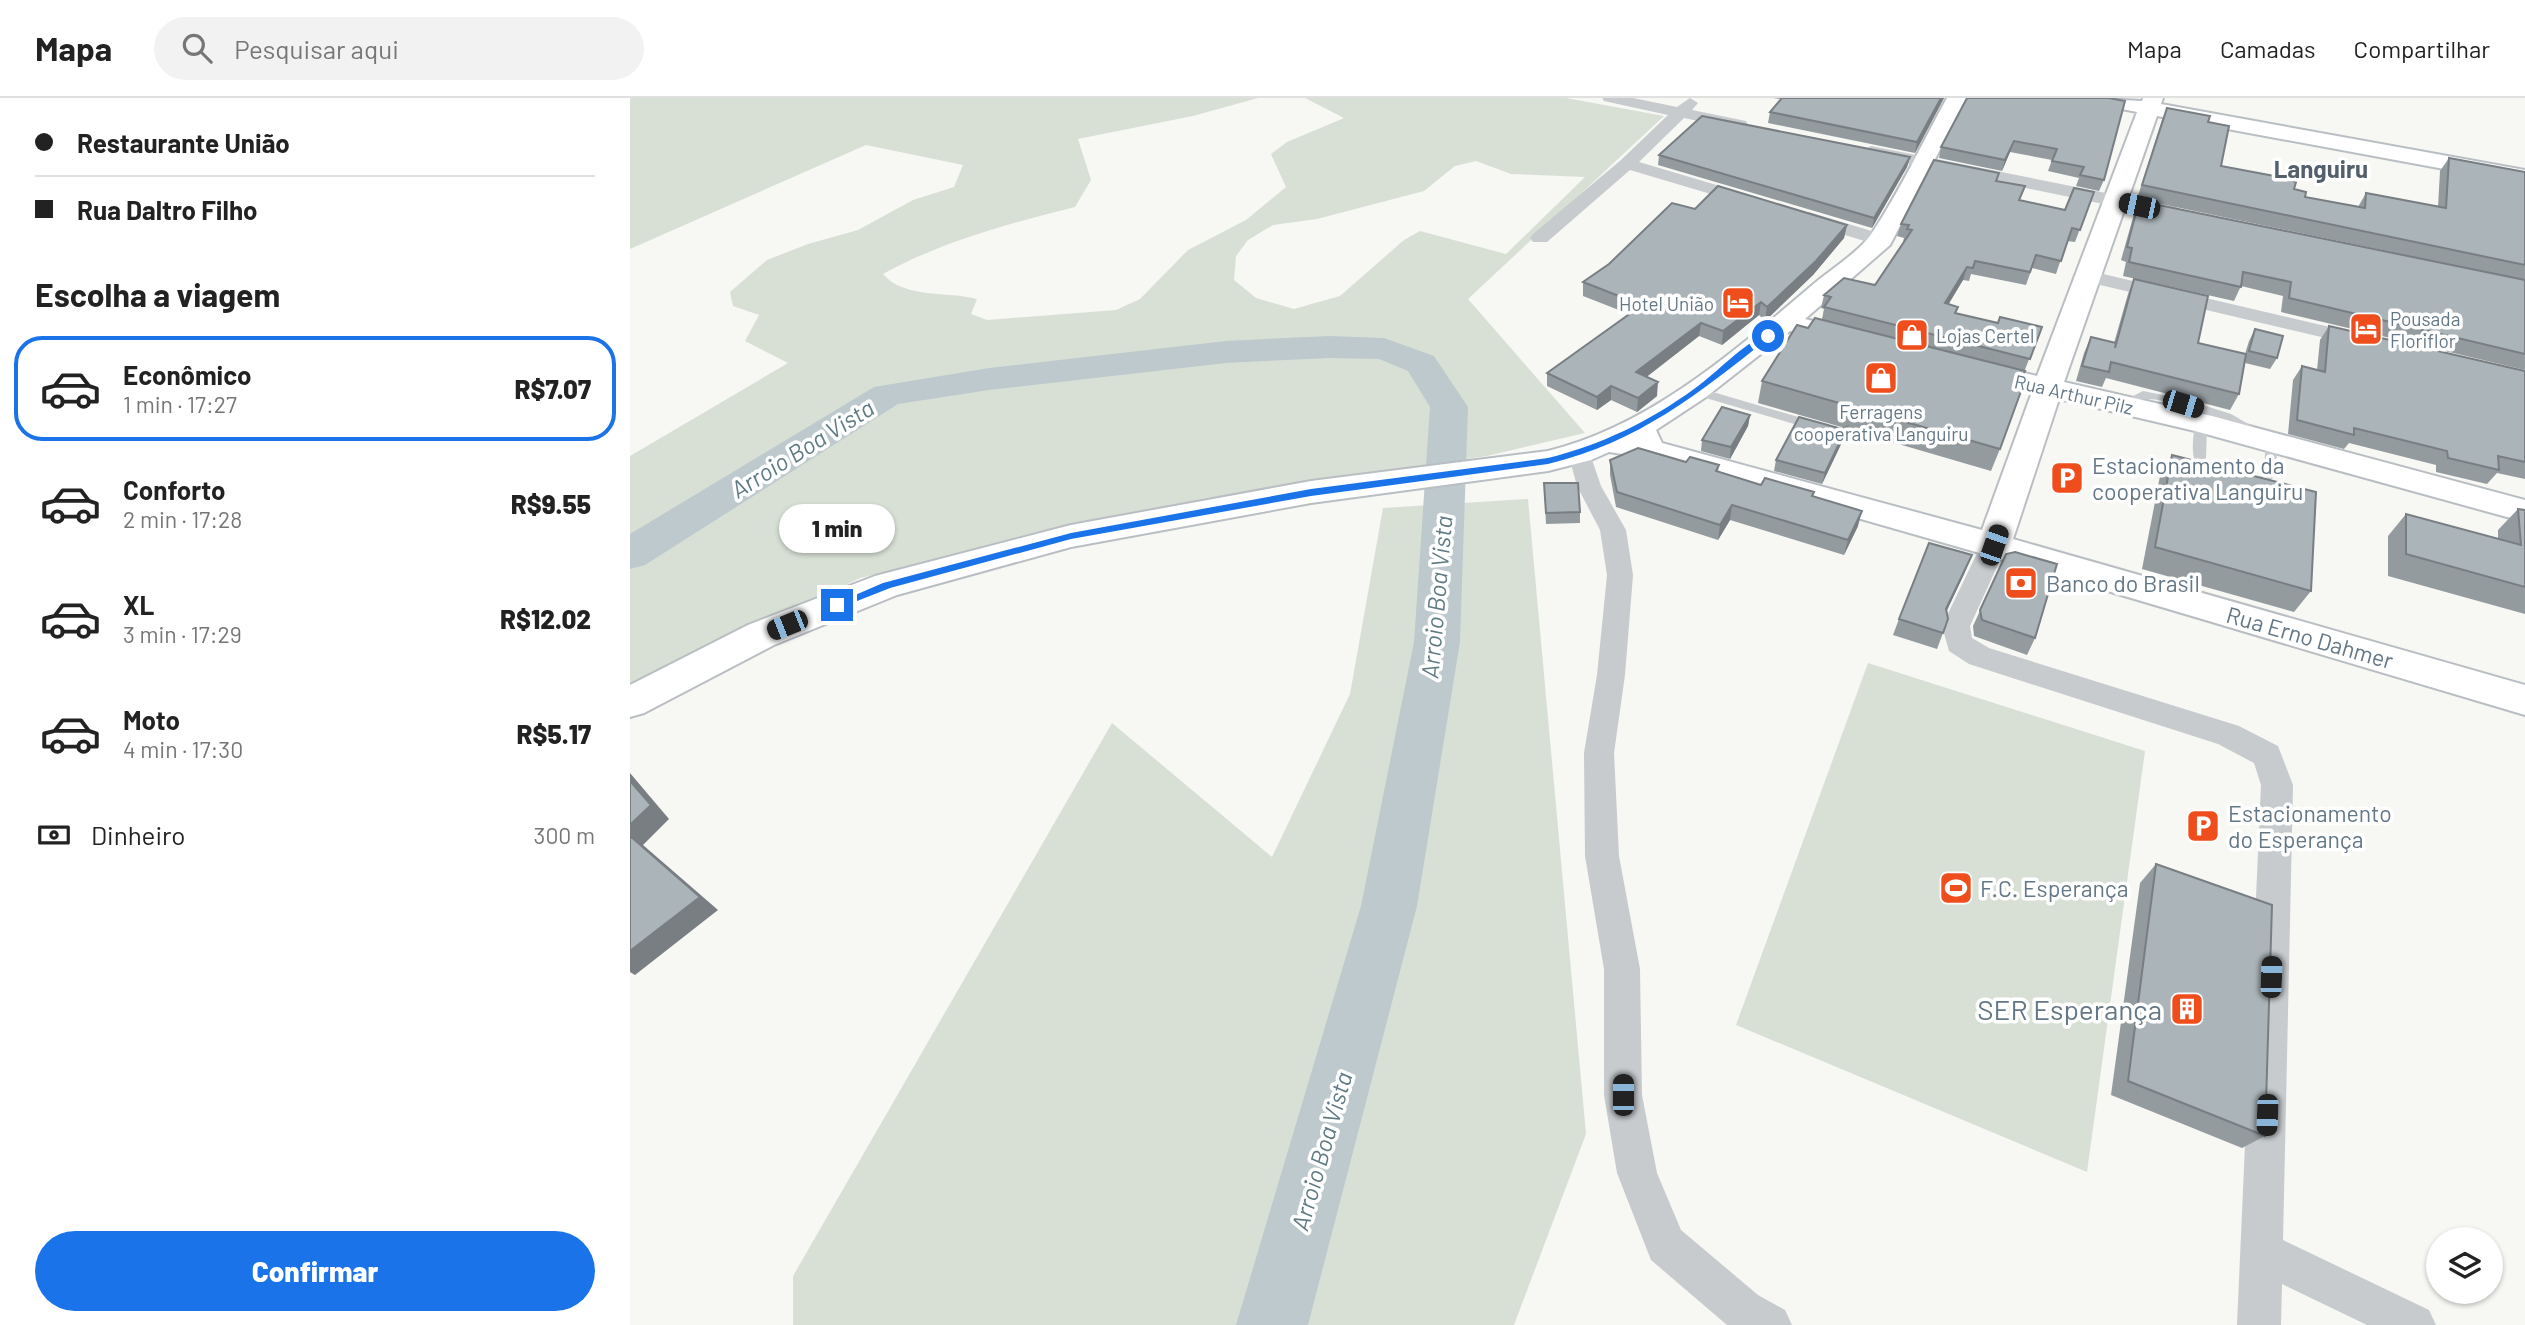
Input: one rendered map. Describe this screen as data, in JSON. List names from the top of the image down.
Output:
{
  "streets": {
    "main road": ["Rua Arthur Pilz", "Rua Erno Dahmer"]
  },
  "districts": ["Languiru"],
  "water": ["Arroio Boa Vista"],
  "places": {
    "hotel": ["Hotel União", "Pousada Floriflor"],
    "shop": ["Lojas Certel", "Ferragens cooperativa Languiru"],
    "parking": ["Estacionamento da cooperativa Languiru", "Estacionamento do Esperança"],
    "bank": ["Banco do Brasil"],
    "sports": ["F.C. Esperança"],
    "building": ["SER Esperança"]
  },
  "page": {
    "header": "Mapa",
    "search": "Pesquisar aqui",
    "nav": ["Mapa", "Camadas", "Compartilhar"],
    "banner": ["Restaurante União", "Rua Daltro Filho"],
    "heading": "Escolha a viagem",
    "list": [
      {
        "name": "Econômico",
        "note": "1 min · 17:27",
        "value": "R$7.07"
      },
      {
        "name": "Conforto",
        "note": "2 min · 17:28",
        "value": "R$9.55"
      },
      {
        "name": "XL",
        "note": "3 min · 17:29",
        "value": "R$12.02"
      },
      {
        "name": "Moto",
        "note": "4 min · 17:30",
        "value": "R$5.17"
      }
    ],
    "bubble": "1 min",
    "pay": ["Dinheiro", "300 m"],
    "buttons": "Confirmar"
  }
}
